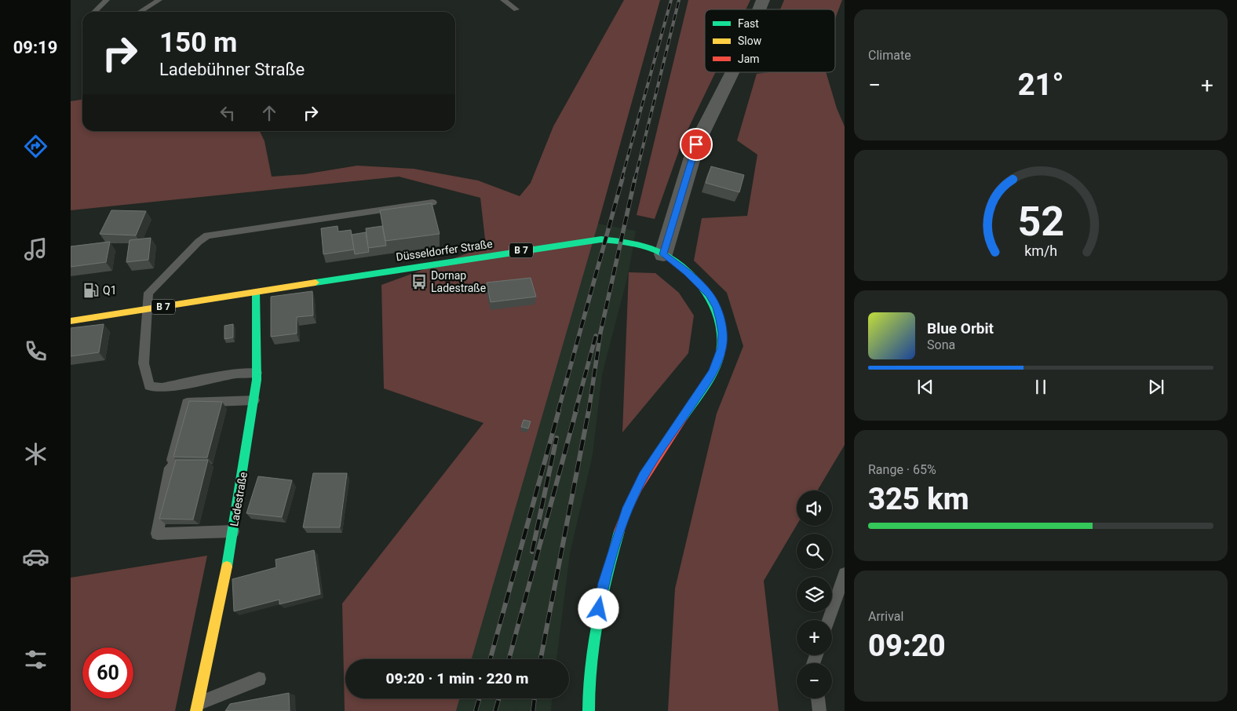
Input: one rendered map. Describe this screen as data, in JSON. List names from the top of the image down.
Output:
{
  "streets": {
    "main road": ["Düsseldorfer Straße", "B 7", "Ladestraße"]
  },
  "crossings": [
    ["Düsseldorfer Straße", "Ladestraße"]
  ],
  "places": {
    "bus stop": ["Dornap Ladestraße"],
    "fuel station": ["Q1"]
  },
  "legend": ["Fast", "Slow", "Jam"],
  "page": {
    "tabs": "09:19",
    "tile": [
      "Climate",
      ["Range · 65%", "325 km"],
      ["Arrival", "09:20"]
    ],
    "turn": ["150 m", "Ladebühner Straße"],
    "heat": ["−", "21°", "+"],
    "song": ["Blue Orbit", "Sona"],
    "map_buttons": ["+", "−"],
    "limit": "60",
    "trip": "09:20 · 1 min · 220 m",
    "gauge": ["52", "km/h"]
  }
}
